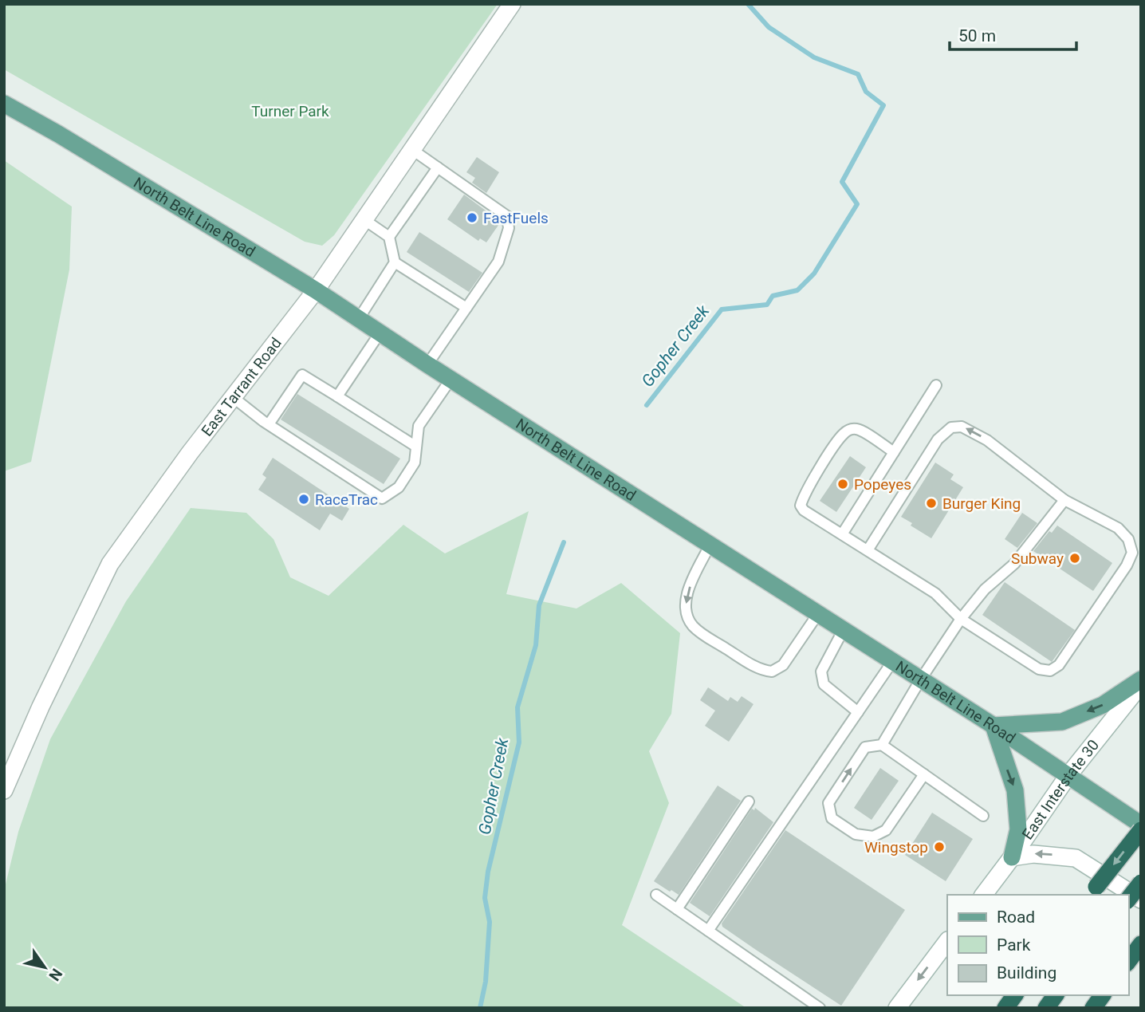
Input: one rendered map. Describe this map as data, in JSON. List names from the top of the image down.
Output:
{
  "streets": {
    "main road": ["North Belt Line Road"],
    "street": ["East Tarrant Road", "East Interstate 30"]
  },
  "crossings": [
    ["North Belt Line Road", "East Tarrant Road"],
    ["North Belt Line Road", "East Interstate 30"]
  ],
  "water": ["Gopher Creek"],
  "parks": ["Turner Park"],
  "places": [
    "FastFuels",
    "Popeyes",
    "RaceTrac",
    "Burger King",
    "Subway",
    "Wingstop"
  ],
  "legend": ["Road", "Park", "Building"],
  "scale_bar": "50 m",
  "north": "bottom right"
}
